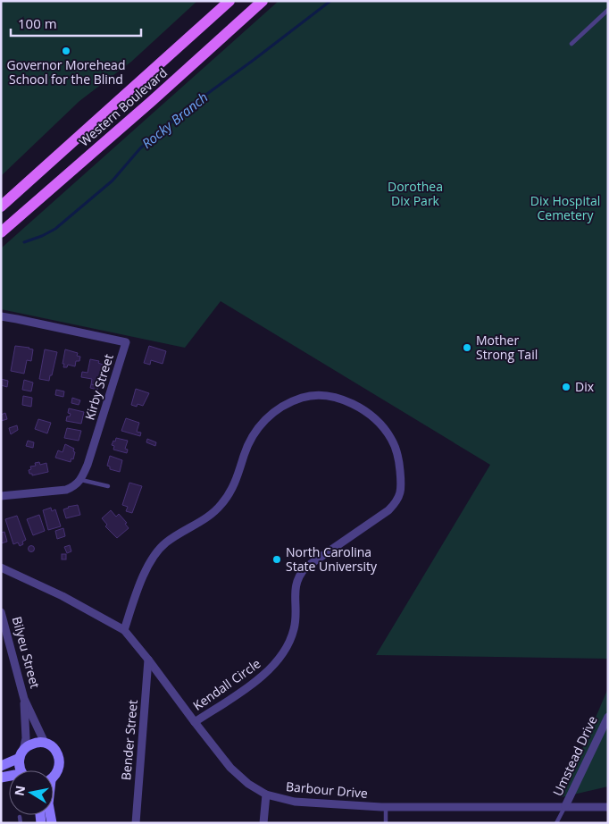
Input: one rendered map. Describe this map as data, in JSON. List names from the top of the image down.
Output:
{
  "streets": {
    "main road": ["Western Boulevard"],
    "street": [
      "Kirby Street",
      "Bilyeu Street",
      "Kendall Circle",
      "Bender Street",
      "Umstead Drive",
      "Barbour Drive"
    ]
  },
  "crossings": [
    ["Kendall Circle", "Barbour Drive"],
    ["Bender Street", "Barbour Drive"],
    ["Umstead Drive", "Barbour Drive"]
  ],
  "water": ["Rocky Branch"],
  "parks": ["Dorothea Dix Park", "Dix Hospital Cemetery"],
  "places": [
    "Governor Morehead School for the Blind",
    "Mother Strong Tail",
    "Dix",
    "North Carolina State University"
  ],
  "scale_bar": "100 m",
  "north": "left"
}
